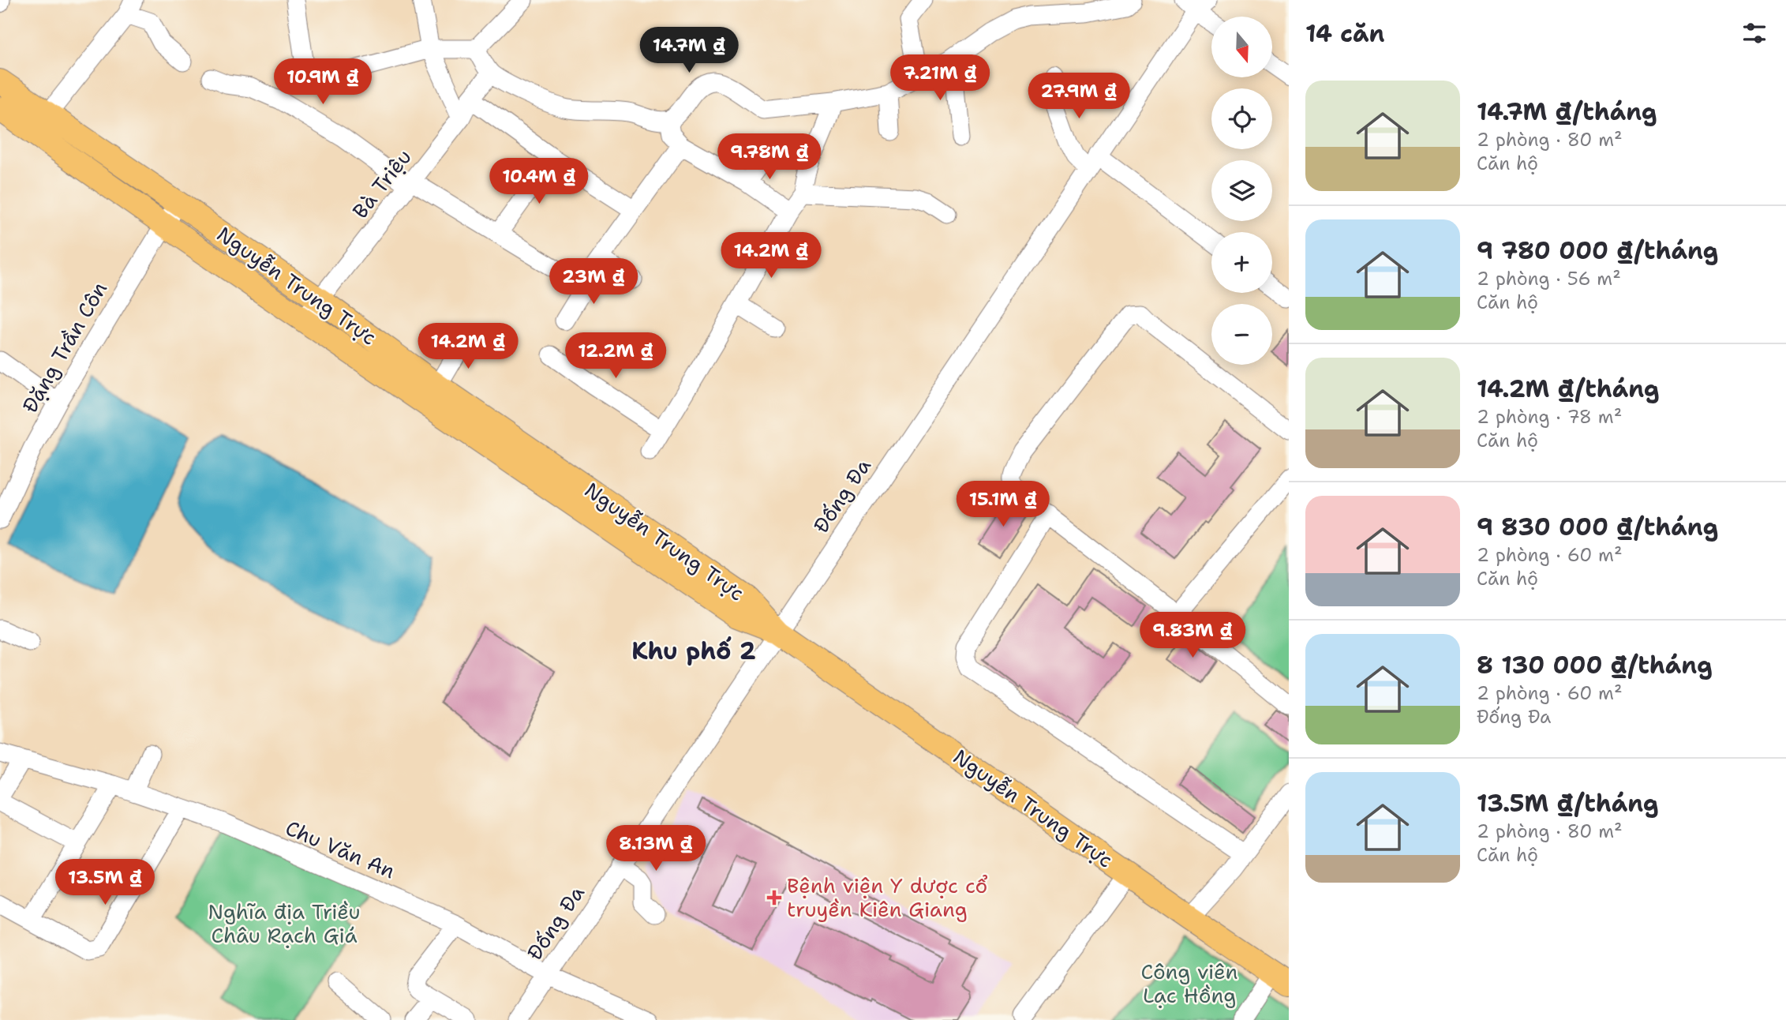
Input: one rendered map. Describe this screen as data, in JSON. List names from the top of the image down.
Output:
{
  "streets": {
    "main road": ["Nguyễn Trung Trực"],
    "street": [
      "Bà Triệu",
      "Đặng Trần Côn",
      "Đống Đa",
      "Chu Văn An"
    ]
  },
  "crossings": [
    ["Bà Triệu", "Nguyễn Trung Trực"],
    ["Nguyễn Trung Trực", "Đặng Trần Côn"],
    ["Nguyễn Trung Trực", "Đống Đa"],
    ["Đống Đa", "Chu Văn An"]
  ],
  "districts": ["Khu phố 2"],
  "parks": ["Nghĩa địa Triều Châu Rạch Giá", "Công viên Lạc Hồng"],
  "places": {
    "health": ["Bệnh viện Y dược cổ truyền Kiên Giang"]
  },
  "north": "bottom",
  "page": {
    "heading": "14 căn",
    "map_buttons": ["+", "−"],
    "price": [
      "14.7M ₫",
      "7.21M ₫",
      "10.9M ₫",
      "27.9M ₫",
      "9.78M ₫",
      "10.4M ₫",
      "14.2M ₫",
      "23M ₫",
      "14.2M ₫",
      "12.2M ₫",
      "15.1M ₫",
      "9.83M ₫",
      "8.13M ₫",
      "13.5M ₫"
    ],
    "list": [
      {
        "name": "14.7M ₫/tháng",
        "note": "2 phòng · 80 m² · Căn hộ"
      },
      {
        "name": "9 780 000 ₫/tháng",
        "note": "2 phòng · 56 m² · Căn hộ"
      },
      {
        "name": "14.2M ₫/tháng",
        "note": "2 phòng · 78 m² · Căn hộ"
      },
      {
        "name": "9 830 000 ₫/tháng",
        "note": "2 phòng · 60 m² · Căn hộ"
      },
      {
        "name": "8 130 000 ₫/tháng",
        "note": "2 phòng · 60 m² · Đống Đa"
      },
      {
        "name": "13.5M ₫/tháng",
        "note": "2 phòng · 80 m² · Căn hộ"
      }
    ]
  }
}
